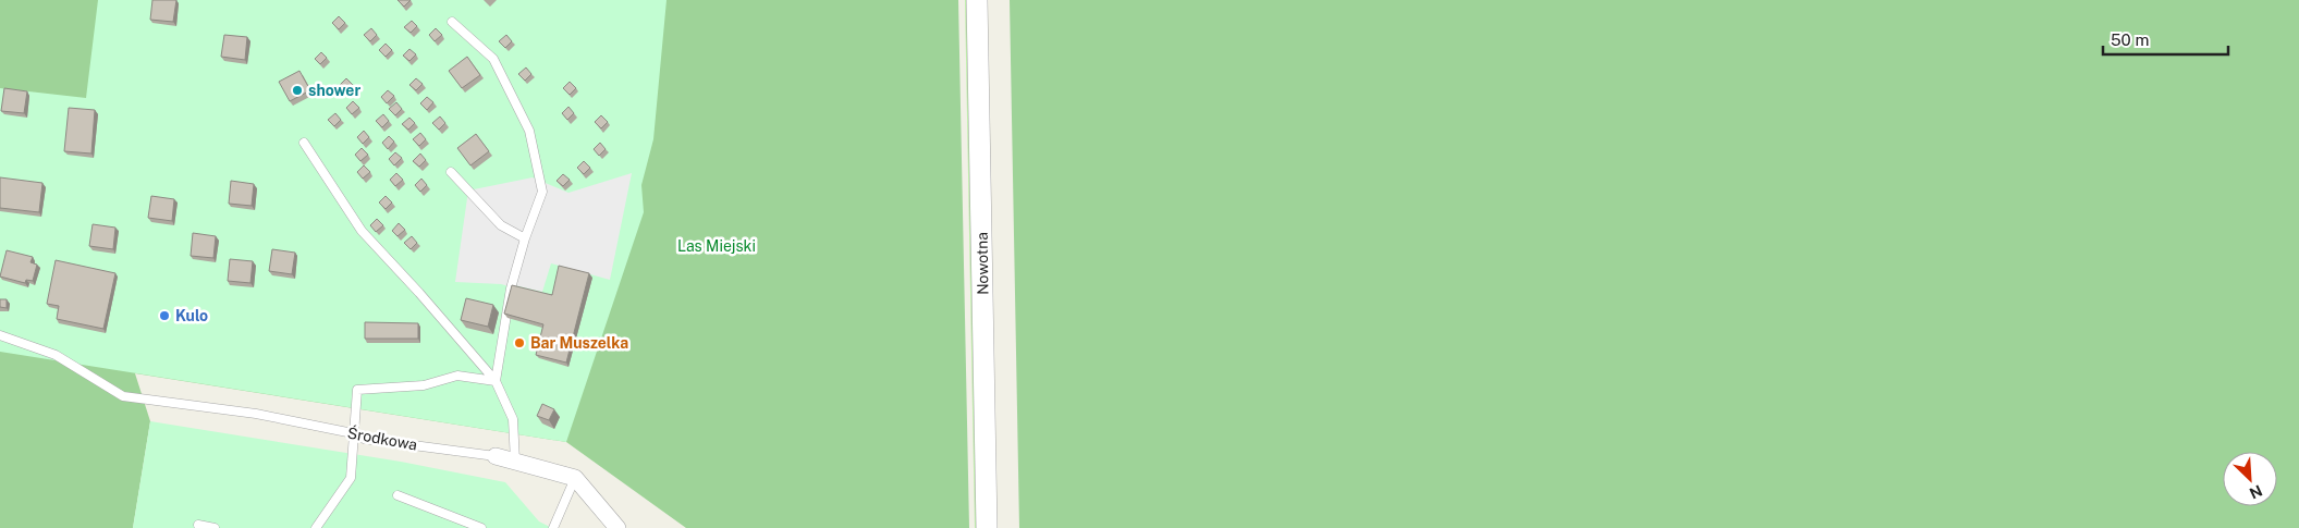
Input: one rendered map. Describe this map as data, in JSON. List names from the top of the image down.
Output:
{
  "streets": {
    "street": ["Nowotna", "Środkowa"]
  },
  "parks": ["Las Miejski"],
  "places": ["shower", "Kulo", "Bar Muszelka"],
  "scale_bar": "50 m",
  "north": "bottom right"
}
